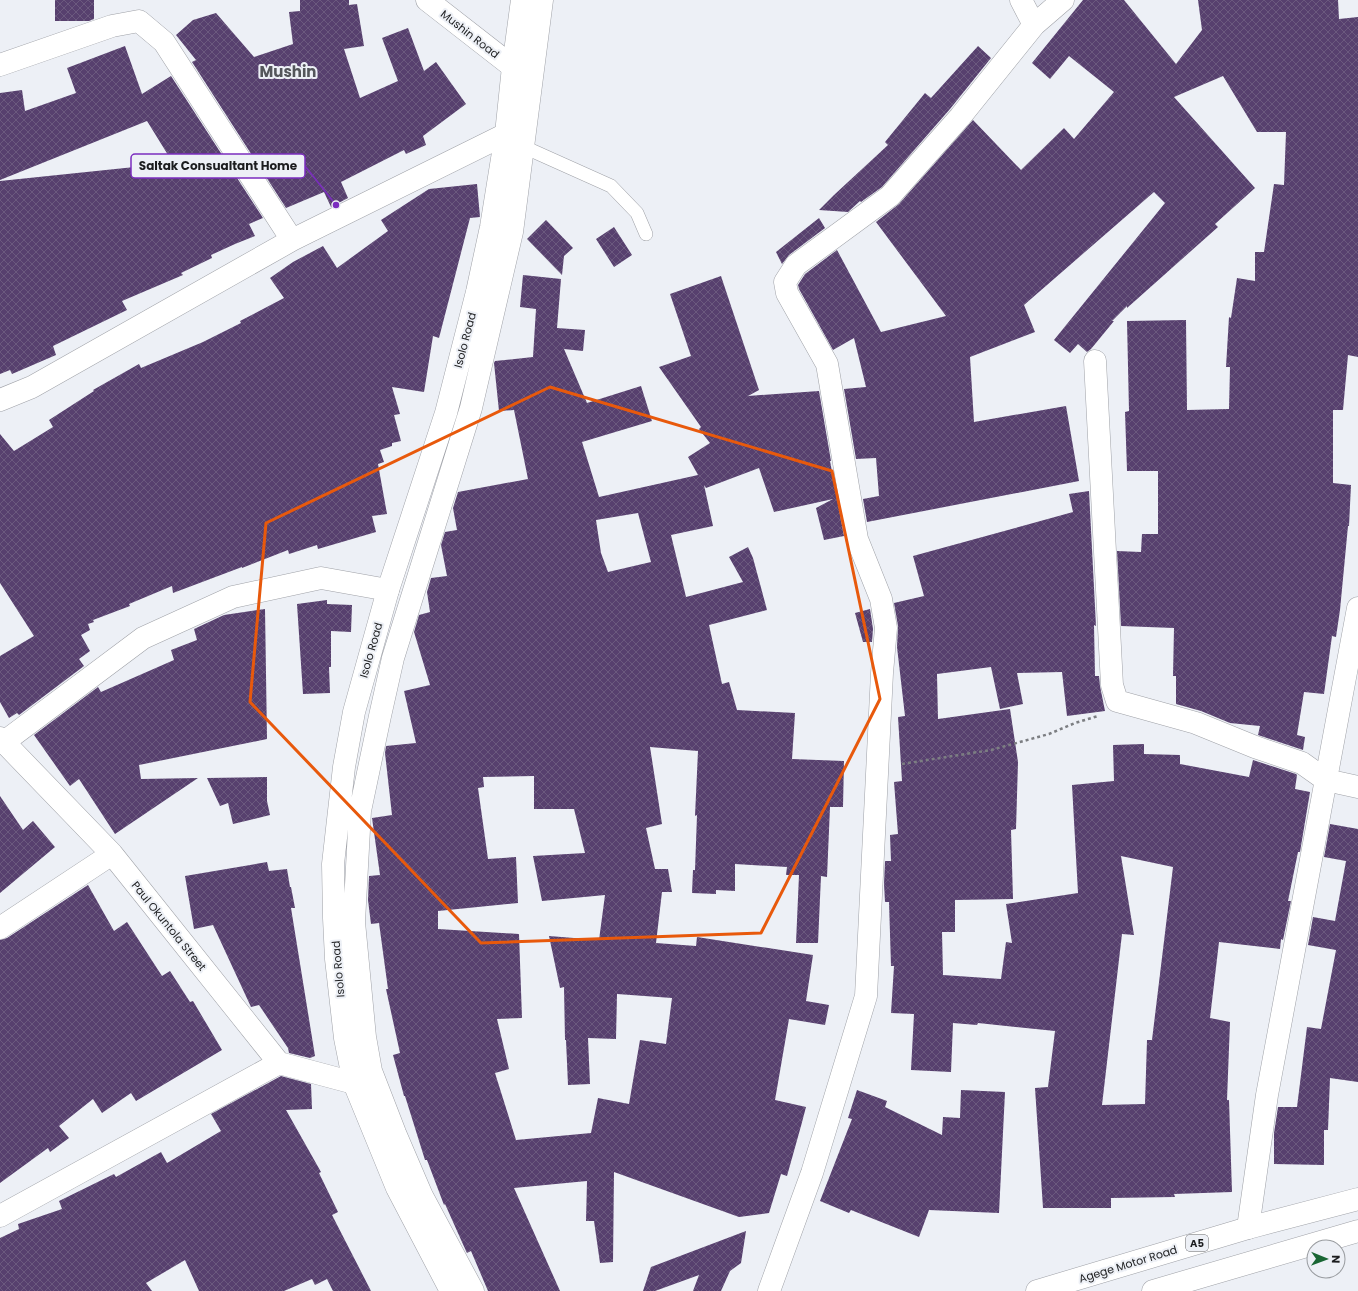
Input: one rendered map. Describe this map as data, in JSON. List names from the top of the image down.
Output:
{
  "streets": {
    "main road": [
      "Mushin Road",
      "Isolo Road",
      "Paul Okuntola Street",
      "A5",
      "Agege Motor Road"
    ]
  },
  "crossings": [
    ["Mushin Road", "Isolo Road"]
  ],
  "districts": ["Mushin"],
  "places": ["Saltak Consualtant Home"],
  "north": "right"
}
